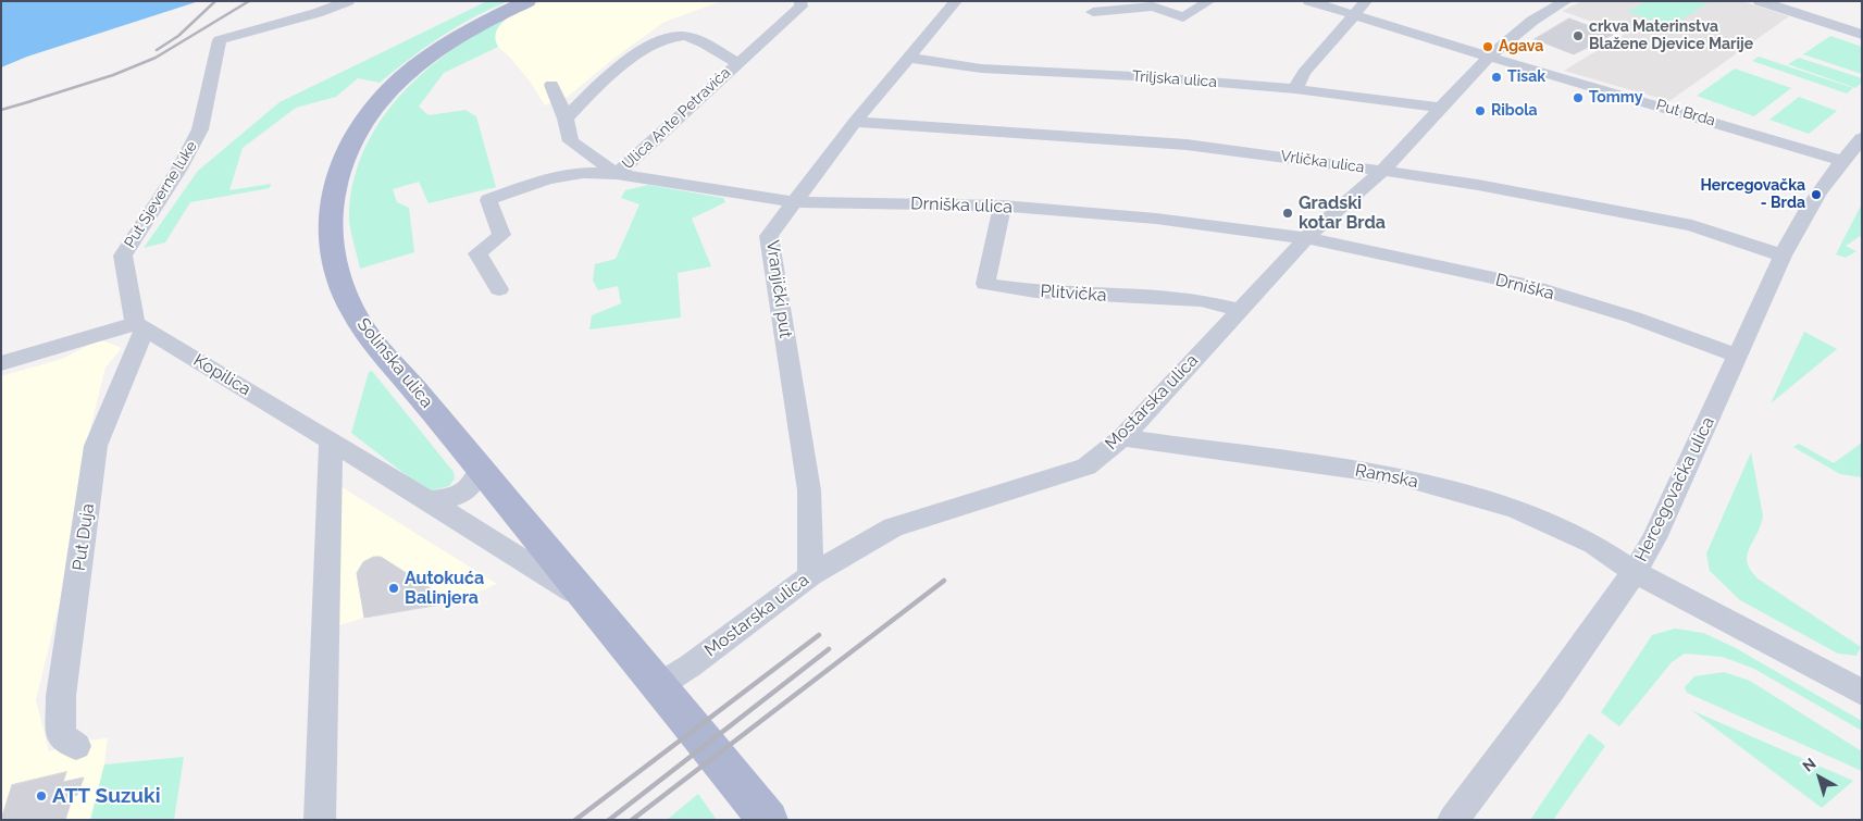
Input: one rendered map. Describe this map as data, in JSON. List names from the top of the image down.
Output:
{
  "streets": {
    "main road": ["Solinska ulica"],
    "street": [
      "Triljska ulica",
      "Put Brda",
      "Ulica Ante Petravića",
      "Vrlička ulica",
      "Put Sjeverne luke",
      "Drniška ulica",
      "Drniška",
      "Vranjički put",
      "Plitvička",
      "Kopilica",
      "Mostarska ulica",
      "Ramska",
      "Hercegovačka ulica",
      "Put Duja"
    ]
  },
  "crossings": [
    ["Triljska ulica", "Vranjički put"],
    ["Triljska ulica", "Mostarska ulica"],
    ["Put Brda", "Mostarska ulica"],
    ["Put Brda", "Hercegovačka ulica"],
    ["Ulica Ante Petravića", "Drniška ulica"],
    ["Vrlička ulica", "Vranjički put"],
    ["Vrlička ulica", "Mostarska ulica"],
    ["Vrlička ulica", "Hercegovačka ulica"],
    ["Put Sjeverne luke", "Kopilica"],
    ["Put Sjeverne luke", "Put Duja"],
    ["Drniška ulica", "Drniška"],
    ["Drniška ulica", "Vranjički put"],
    ["Drniška ulica", "Plitvička"],
    ["Drniška ulica", "Mostarska ulica"],
    ["Drniška", "Mostarska ulica"],
    ["Drniška", "Hercegovačka ulica"],
    ["Vranjički put", "Mostarska ulica"],
    ["Plitvička", "Mostarska ulica"],
    ["Solinska ulica", "Kopilica"],
    ["Solinska ulica", "Mostarska ulica"],
    ["Kopilica", "Put Duja"],
    ["Mostarska ulica", "Ramska"],
    ["Ramska", "Hercegovačka ulica"]
  ],
  "places": [
    "crkva Materinstva Blažene Djevice Marije",
    "Agava",
    "Tisak",
    "Tommy",
    "Ribola",
    "Hercegovačka - Brda",
    "Gradski kotar Brda",
    "Autokuća Balinjera",
    "ATT Suzuki"
  ],
  "north": "top left"
}
